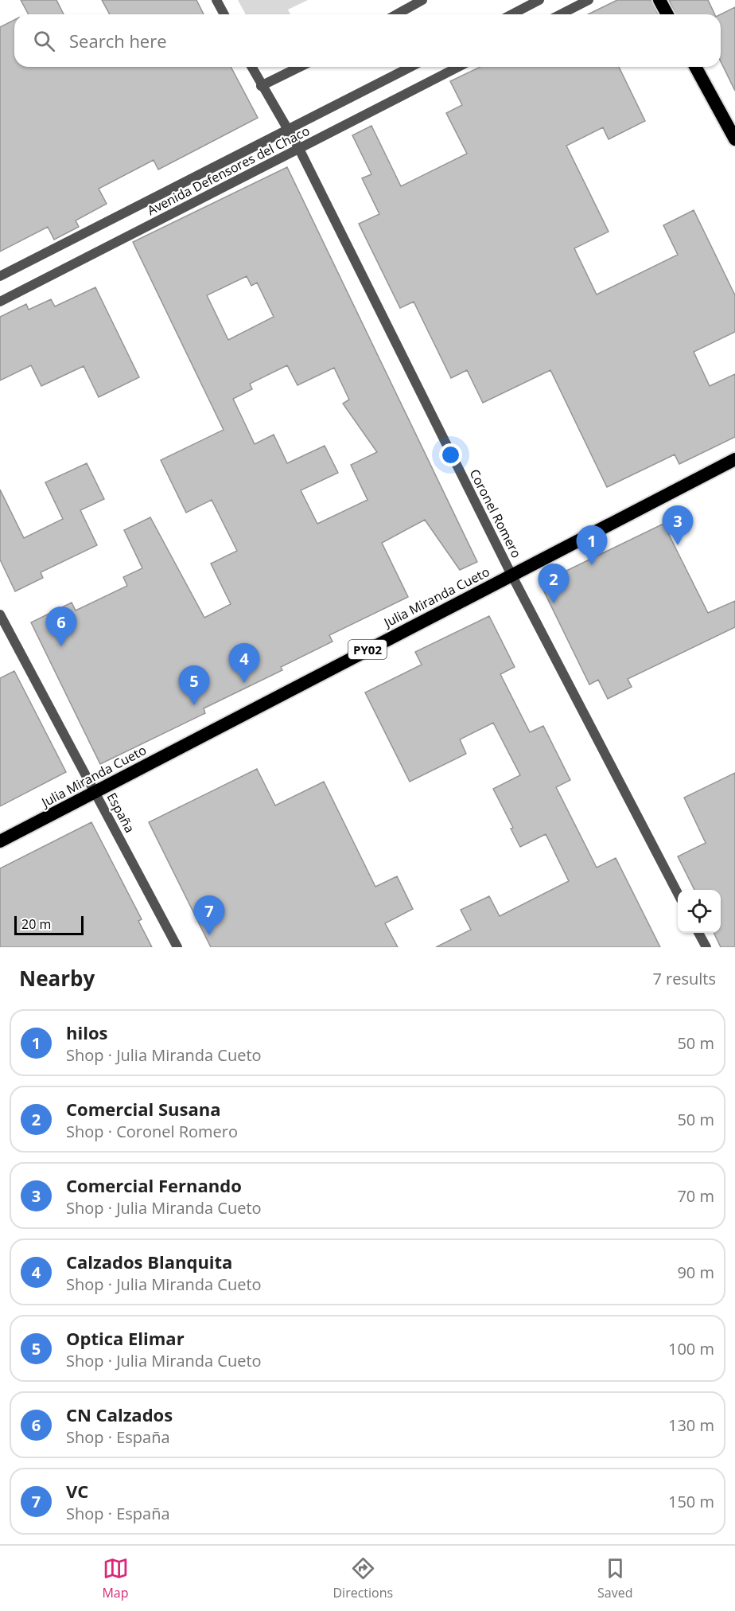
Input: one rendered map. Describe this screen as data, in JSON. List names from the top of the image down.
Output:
{
  "streets": {
    "highway": ["Julia Miranda Cueto", "PY02"],
    "street": ["Avenida Defensores del Chaco", "Coronel Romero", "España"]
  },
  "crossings": [
    ["Avenida Defensores del Chaco", "Coronel Romero"],
    ["Coronel Romero", "Julia Miranda Cueto"],
    ["Julia Miranda Cueto", "España"]
  ],
  "scale_bar": "20 m",
  "page": {
    "search": "Search here",
    "pins": [
      "3",
      "1",
      "2",
      "6",
      "4",
      "5",
      "7"
    ],
    "scale": "20 m",
    "heading": ["Nearby", "7 results"],
    "list": [
      {
        "mark": "1",
        "name": "hilos",
        "note": "Shop · Julia Miranda Cueto",
        "value": "50 m"
      },
      {
        "mark": "2",
        "name": "Comercial Susana",
        "note": "Shop · Coronel Romero",
        "value": "50 m"
      },
      {
        "mark": "3",
        "name": "Comercial Fernando",
        "note": "Shop · Julia Miranda Cueto",
        "value": "70 m"
      },
      {
        "mark": "4",
        "name": "Calzados Blanquita",
        "note": "Shop · Julia Miranda Cueto",
        "value": "90 m"
      },
      {
        "mark": "5",
        "name": "Optica Elimar",
        "note": "Shop · Julia Miranda Cueto",
        "value": "100 m"
      },
      {
        "mark": "6",
        "name": "CN Calzados",
        "note": "Shop · España",
        "value": "130 m"
      },
      {
        "mark": "7",
        "name": "VC",
        "note": "Shop · España",
        "value": "150 m"
      }
    ],
    "nav": ["Map", "Directions", "Saved"]
  }
}
